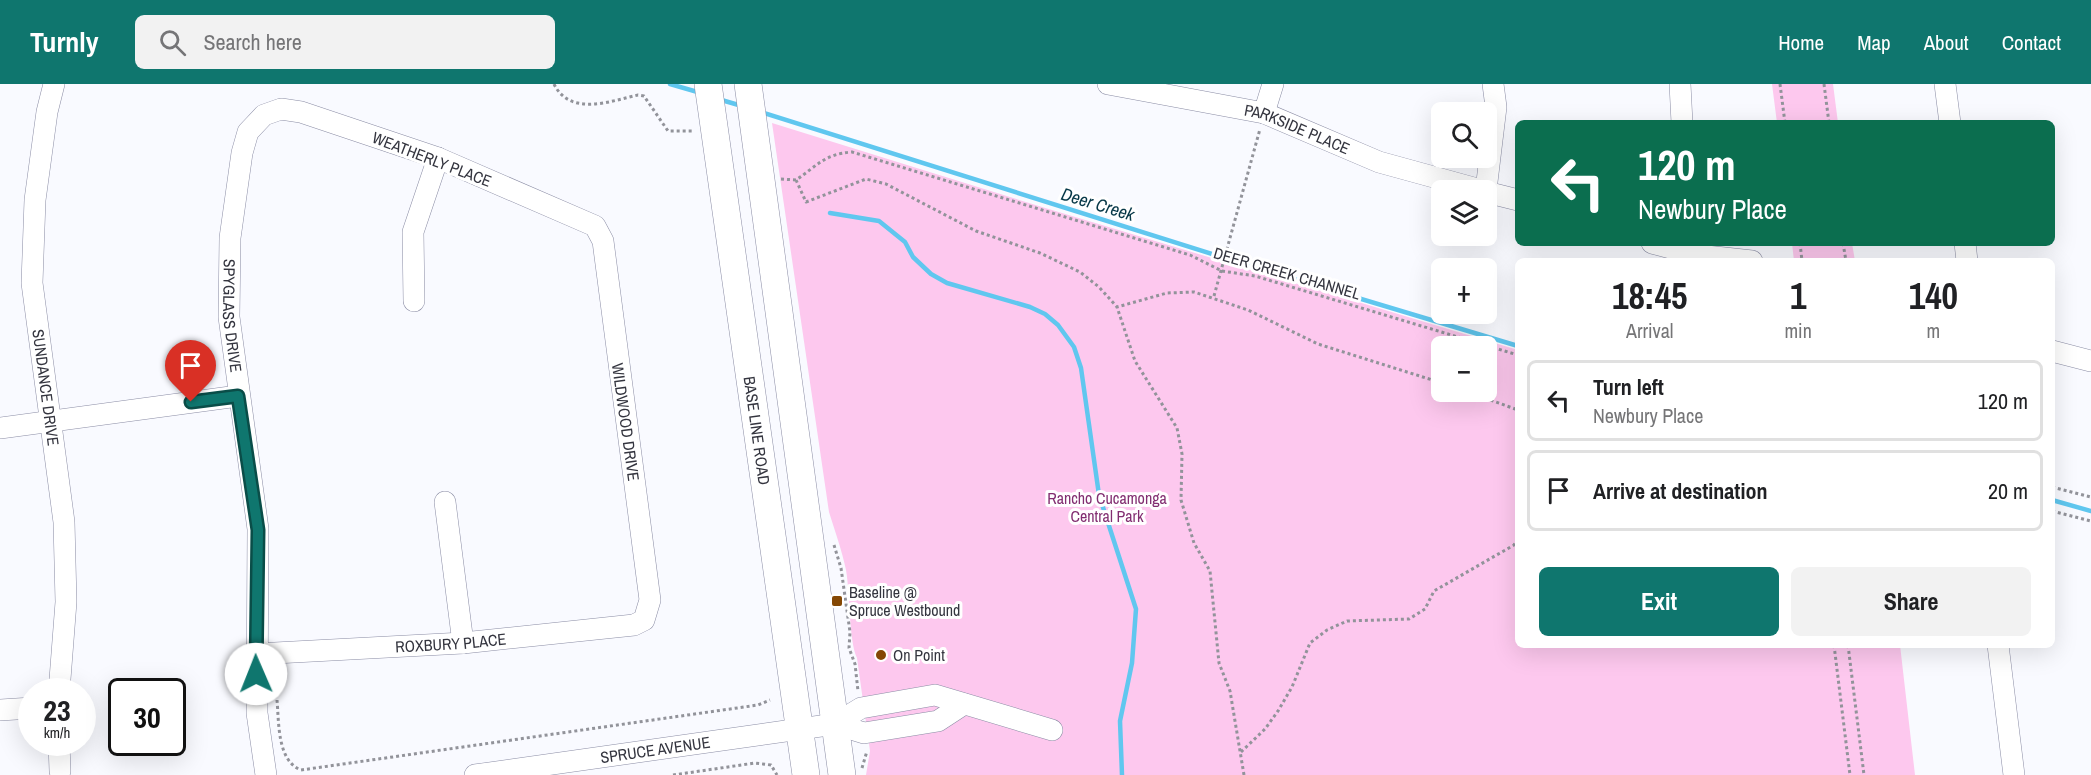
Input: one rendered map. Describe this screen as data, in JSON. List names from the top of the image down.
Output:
{
  "streets": {
    "main road": ["BASE LINE ROAD"],
    "street": [
      "PARKSIDE PLACE",
      "WEATHERLY PLACE",
      "SPYGLASS DRIVE",
      "SUNDANCE DRIVE",
      "WILDWOOD DRIVE",
      "ROXBURY PLACE",
      "SPRUCE AVENUE"
    ],
    "path": ["DEER CREEK CHANNEL"]
  },
  "crossings": [
    ["WEATHERLY PLACE", "SPYGLASS DRIVE"],
    ["WEATHERLY PLACE", "WILDWOOD DRIVE"],
    ["SPYGLASS DRIVE", "ROXBURY PLACE"],
    ["WILDWOOD DRIVE", "ROXBURY PLACE"],
    ["BASE LINE ROAD", "SPRUCE AVENUE"]
  ],
  "water": ["Deer Creek"],
  "parks": ["Rancho Cucamonga Central Park"],
  "places": {
    "transit": ["Baseline @ Spruce Westbound"],
    "other": ["On Point"]
  },
  "page": {
    "header": "Turnly",
    "search": "Search here",
    "nav": [
      "Home",
      "Map",
      "About",
      "Contact"
    ],
    "map_buttons": ["+", "−"],
    "turn": ["120 m", "Newbury Place"],
    "eta": [
      "18:45",
      "Arrival",
      "1",
      "min",
      "140",
      "m"
    ],
    "list": [
      {
        "name": "Turn left",
        "note": "Newbury Place",
        "value": "120 m"
      },
      {
        "name": "Arrive at destination",
        "value": "20 m"
      }
    ],
    "buttons": ["Exit", "Share"],
    "speed": "23 km/h",
    "limit": "30"
  }
}
